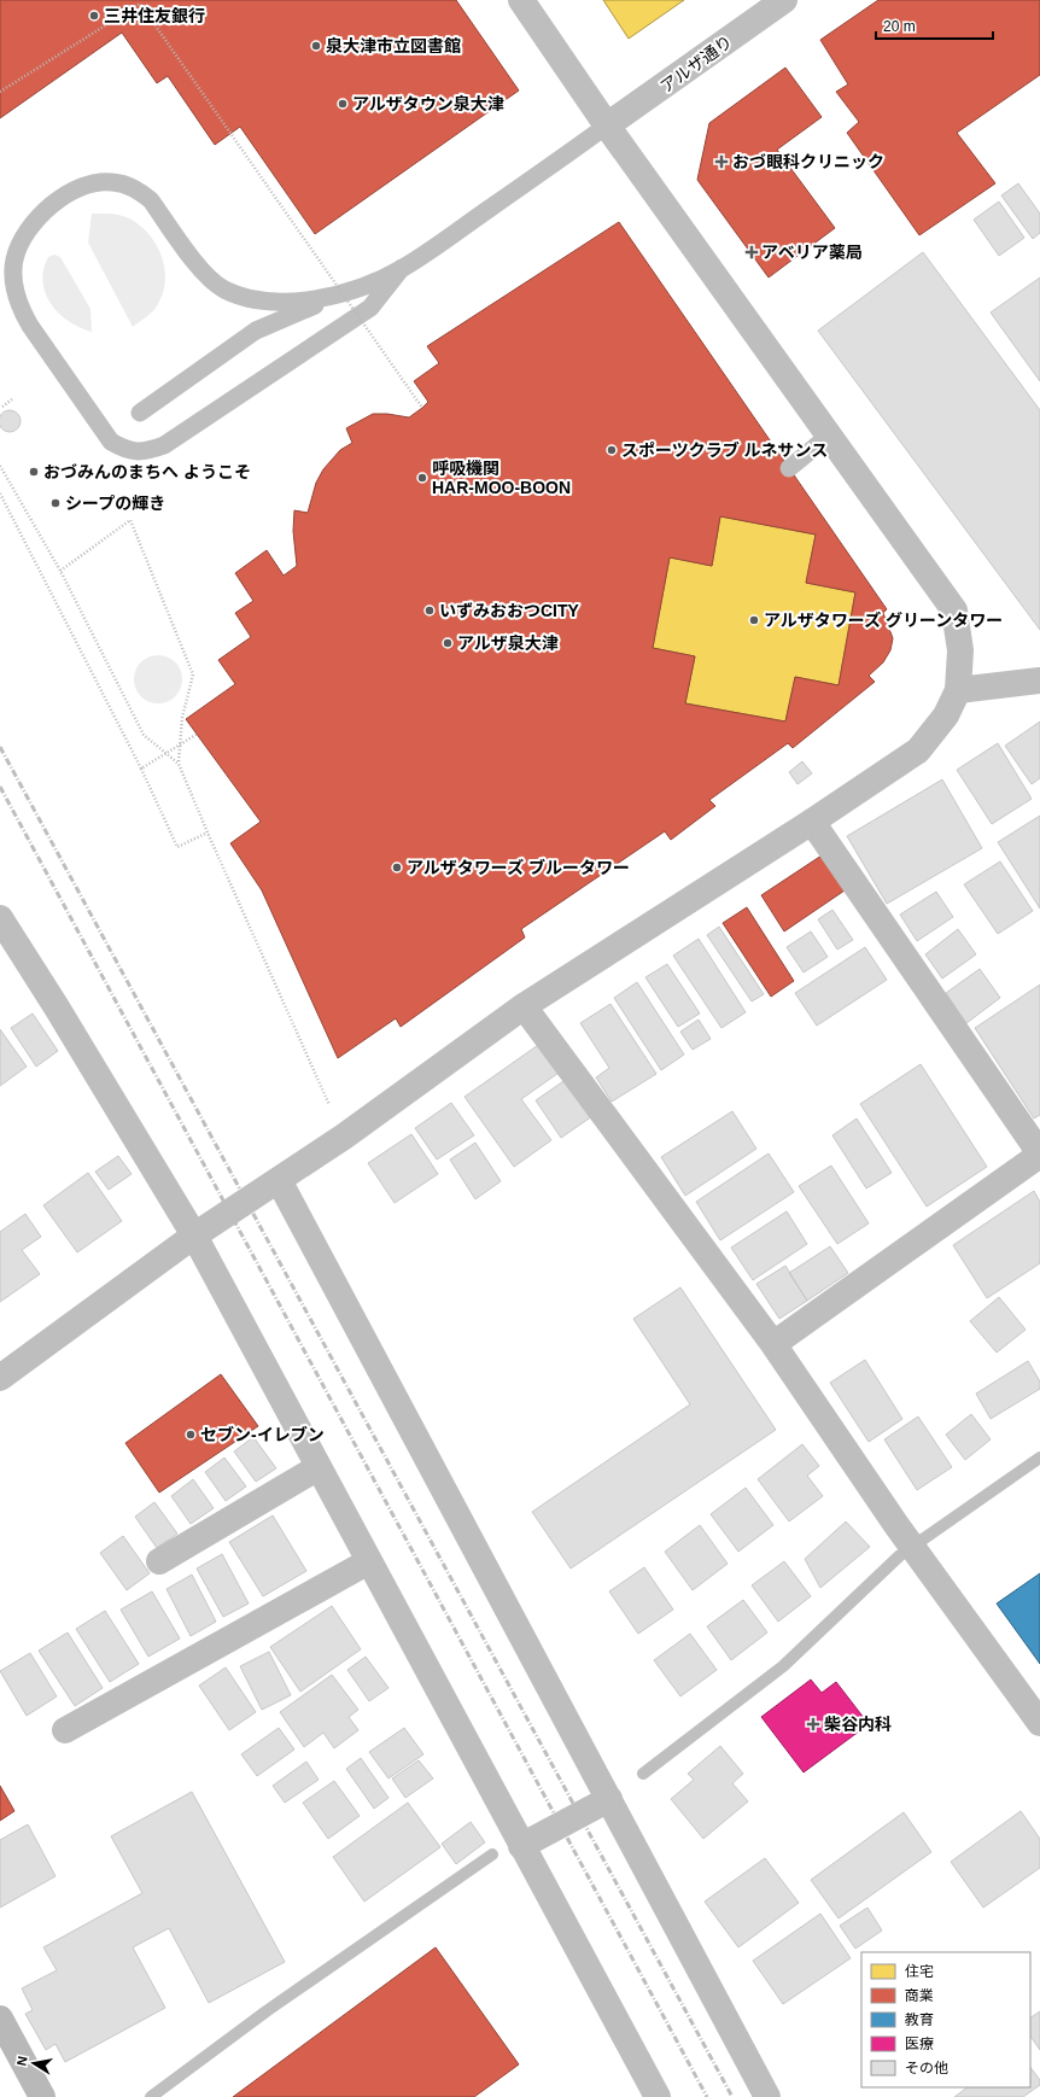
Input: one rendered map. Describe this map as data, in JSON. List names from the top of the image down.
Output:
{
  "streets": {
    "street": ["アルザ通り"]
  },
  "places": {
    "other": [
      "三井住友銀行",
      "泉大津市立図書館",
      "アルザタウン泉大津",
      "スポーツクラブ ルネサンス",
      "おづみんのまちへ ようこそ",
      "呼吸機関 HAR-MOO-BOON",
      "シープの輝き",
      "いずみおおつCITY",
      "アルザタワーズ グリーンタワー",
      "アルザ泉大津",
      "アルザタワーズ ブルータワー",
      "セブン-イレブン"
    ],
    "health": ["おづ眼科クリニック", "アベリア薬局", "柴谷内科"]
  },
  "legend": [
    "住宅",
    "商業",
    "教育",
    "医療",
    "その他"
  ],
  "scale_bar": "20 m",
  "north": "left"
}
